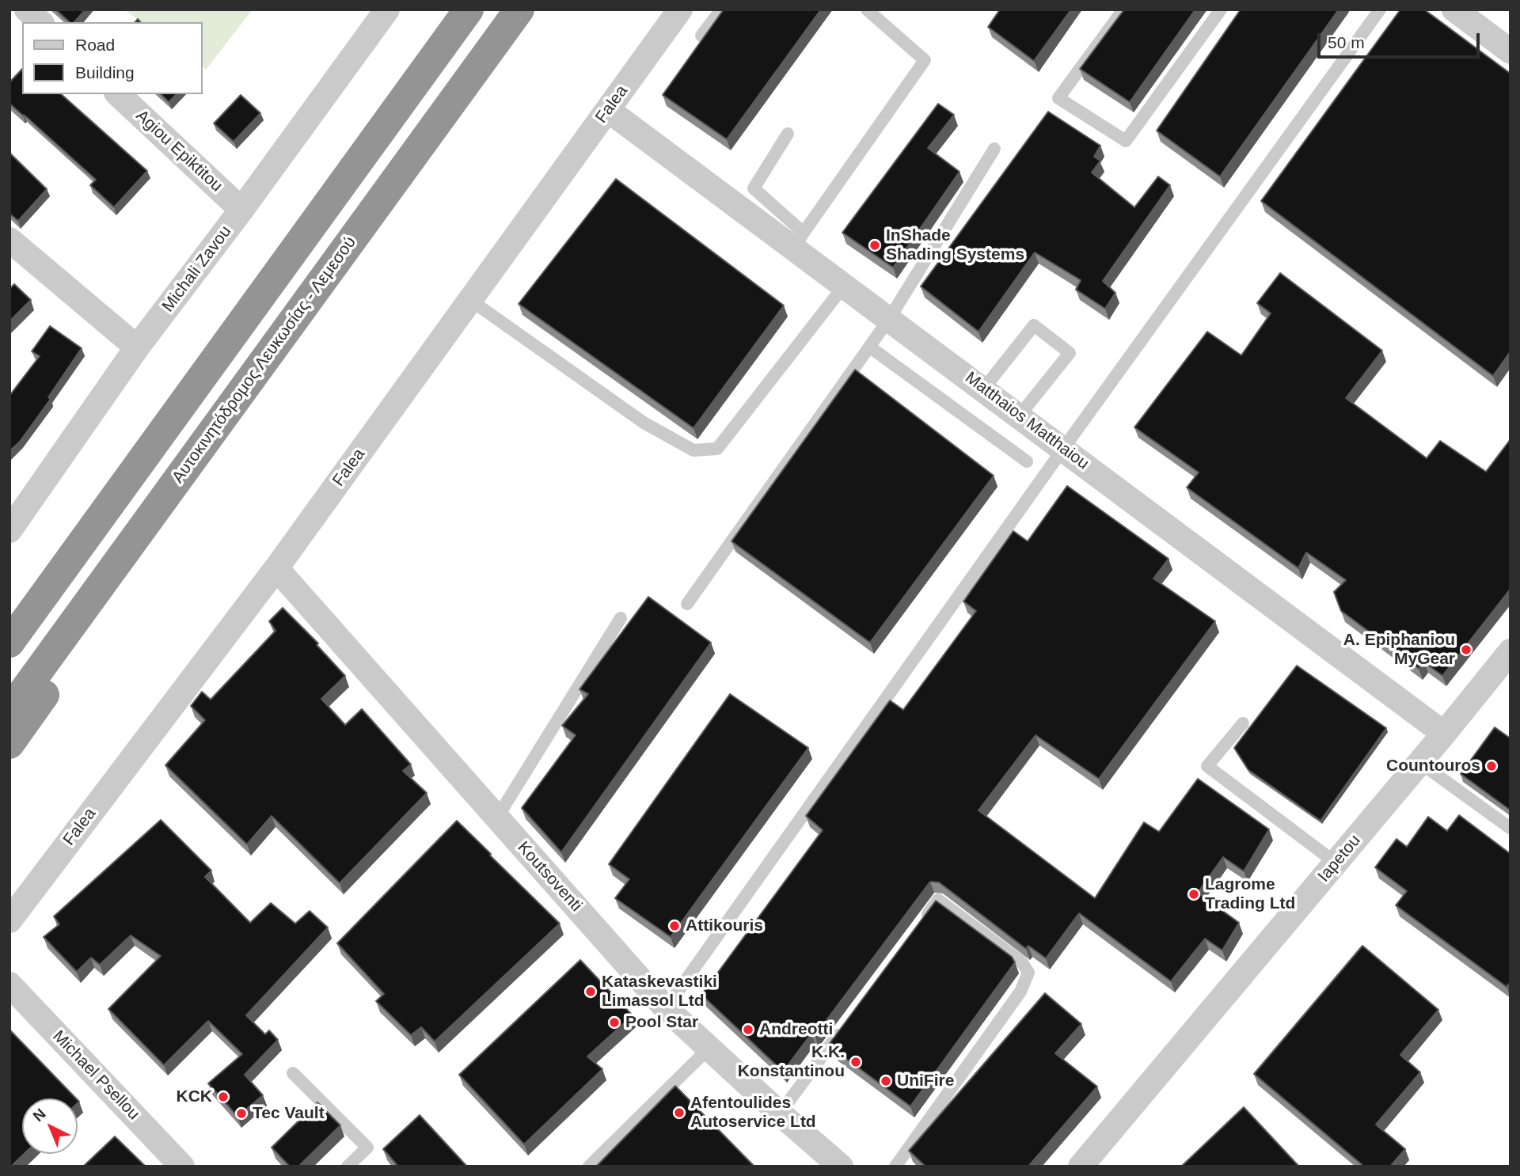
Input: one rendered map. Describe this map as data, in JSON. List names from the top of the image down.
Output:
{
  "streets": {
    "highway": ["Αυτοκινητόδρομος Λευκωσίας - Λεμεσού"],
    "street": [
      "Falea",
      "Agiou Epiktitou",
      "Michali Zavou",
      "Matthaios Matthaiou",
      "Iapetou",
      "Koutsoventi",
      "Michael Psellou"
    ]
  },
  "crossings": [
    ["Falea", "Matthaios Matthaiou"],
    ["Falea", "Koutsoventi"],
    ["Agiou Epiktitou", "Michali Zavou"],
    ["Matthaios Matthaiou", "Iapetou"]
  ],
  "places": [
    "InShade Shading Systems",
    "A. Epiphaniou MyGear",
    "Countouros",
    "Lagrome Trading Ltd",
    "Attikouris",
    "Kataskevastiki Limassol Ltd",
    "Pool Star",
    "Andreotti",
    "K.K. Konstantinou",
    "UniFire",
    "KCK",
    "Afentoulides Autoservice Ltd",
    "Tec Vault"
  ],
  "legend": ["Road", "Building"],
  "scale_bar": "50 m",
  "north": "top left"
}
